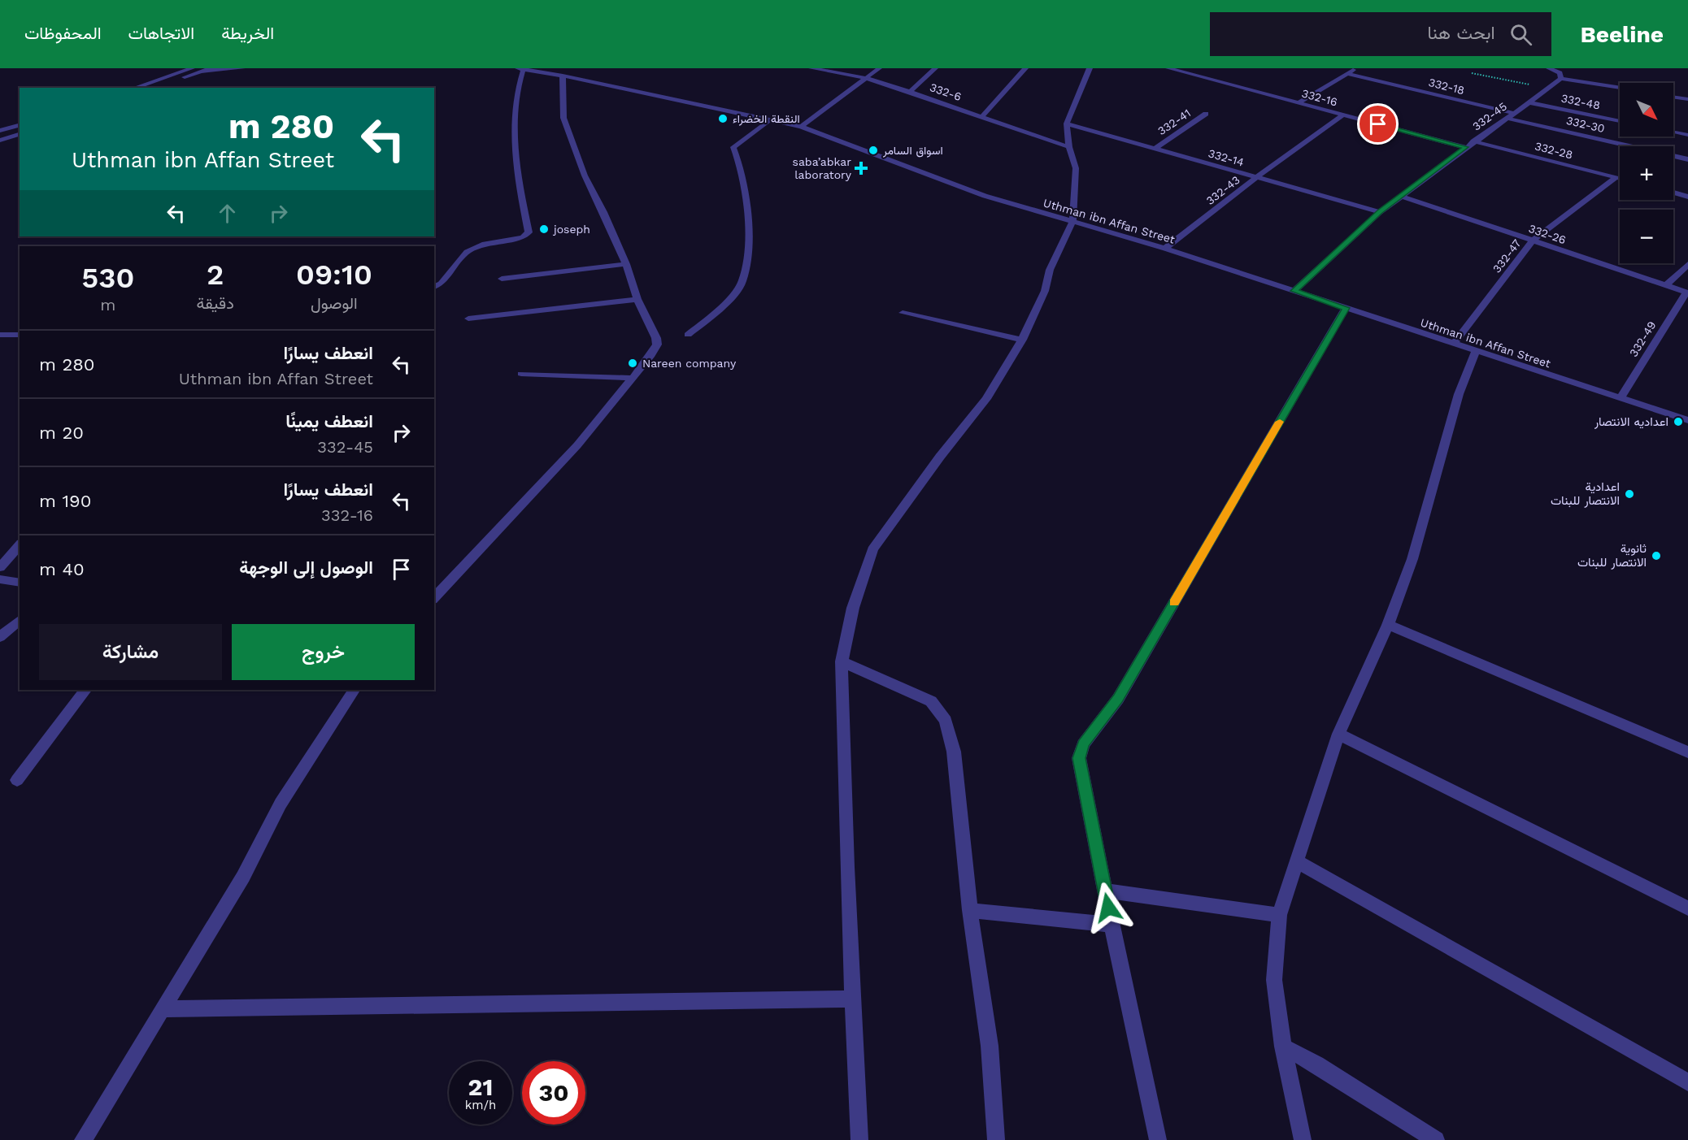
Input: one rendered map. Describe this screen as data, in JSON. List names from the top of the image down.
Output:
{
  "streets": {
    "street": [
      "332-18",
      "332-6",
      "332-16",
      "332-48",
      "332-45",
      "332-41",
      "332-30",
      "332-28",
      "332-14",
      "332-43",
      "Uthman ibn Affan Street",
      "332-26",
      "332-47",
      "332-49"
    ]
  },
  "crossings": [
    ["332-18", "332-45"],
    ["332-18", "332-30"],
    ["332-16", "332-45"],
    ["332-16", "332-43"],
    ["332-48", "332-45"],
    ["332-45", "332-30"],
    ["332-45", "332-28"],
    ["332-45", "332-14"],
    ["332-45", "Uthman ibn Affan Street"],
    ["332-45", "332-26"],
    ["332-41", "332-14"],
    ["332-28", "332-47"],
    ["332-14", "332-43"],
    ["332-43", "Uthman ibn Affan Street"],
    ["Uthman ibn Affan Street", "332-47"],
    ["Uthman ibn Affan Street", "332-49"],
    ["332-26", "332-47"],
    ["332-26", "332-49"]
  ],
  "places": {
    "other": [
      "النقطة الخضراء",
      "اسواق السامر",
      "joseph",
      "Nareen company",
      "اعداديه الانتصار",
      "اعدادية الانتصار للبنات",
      "ثانوية الانتصار للبنات"
    ],
    "health": ["saba’abkar laboratory"]
  },
  "north": "bottom right",
  "page": {
    "header": "Beeline",
    "search": "ابحث هنا",
    "nav": ["الخريطة", "الاتجاهات", "المحفوظات"],
    "map_buttons": ["+", "−"],
    "turn": ["280 m", "Uthman ibn Affan Street"],
    "eta": [
      "09:10",
      "الوصول",
      "2",
      "دقيقة",
      "530",
      "m"
    ],
    "list": [
      {
        "name": "انعطف يسارًا",
        "note": "Uthman ibn Affan Street",
        "value": "280 m"
      },
      {
        "name": "انعطف يمينًا",
        "note": "332-45",
        "value": "20 m"
      },
      {
        "name": "انعطف يسارًا",
        "note": "332-16",
        "value": "190 m"
      },
      {
        "name": "الوصول إلى الوجهة",
        "value": "40 m"
      }
    ],
    "buttons": ["خروج", "مشاركة"],
    "speed": "21 km/h",
    "limit": "30"
  }
}
